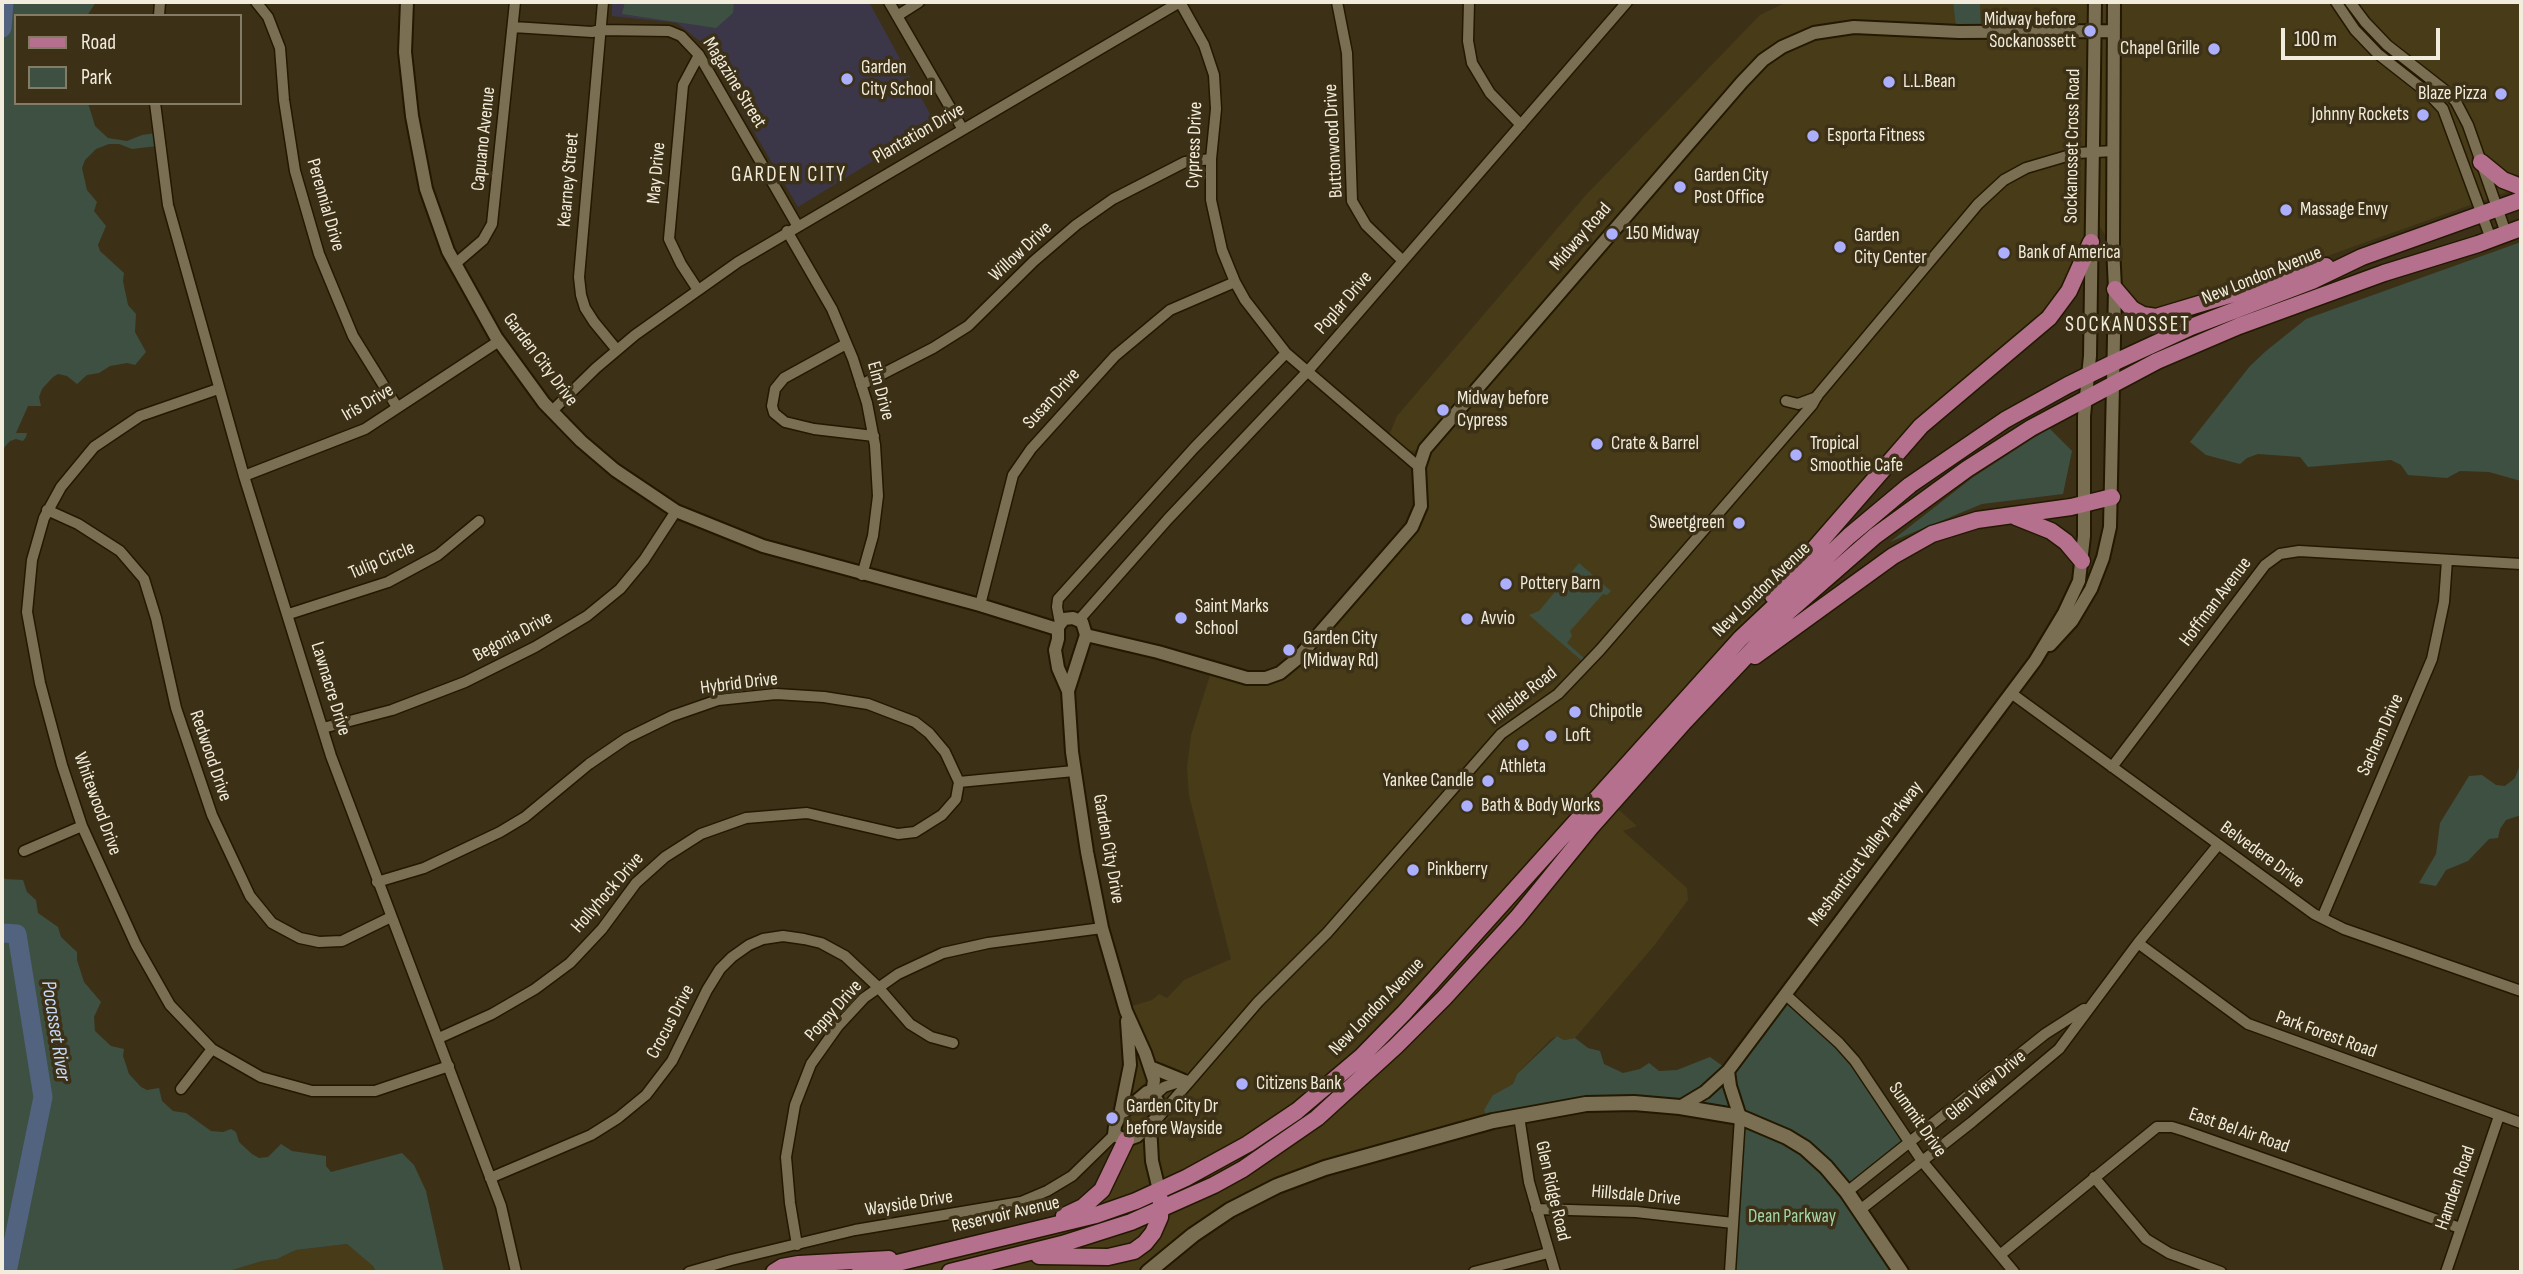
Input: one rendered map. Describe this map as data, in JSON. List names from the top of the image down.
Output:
{
  "streets": {
    "main road": ["New London Avenue", "Reservoir Avenue"],
    "street": [
      "Magazine Street",
      "Plantation Drive",
      "Capuano Avenue",
      "Buttonwood Drive",
      "Cypress Drive",
      "Sockanosset Cross Road",
      "May Drive",
      "Kearney Street",
      "Perennial Drive",
      "Midway Road",
      "Willow Drive",
      "Poplar Drive",
      "Garden City Drive",
      "Elm Drive",
      "Susan Drive",
      "Iris Drive",
      "Tulip Circle",
      "Hoffman Avenue",
      "Begonia Drive",
      "Hybrid Drive",
      "Lawnacre Drive",
      "Hillside Road",
      "Sachem Drive",
      "Redwood Drive",
      "Whitewood Drive",
      "Meshanticut Valley Parkway",
      "Belvedere Drive",
      "Hollyhock Drive",
      "Poppy Drive",
      "Crocus Drive",
      "Park Forest Road",
      "Glen View Drive",
      "Summit Drive",
      "East Bel Air Road",
      "Hamden Road",
      "Glen Ridge Road",
      "Hillsdale Drive",
      "Wayside Drive"
    ]
  },
  "crossings": [
    ["Magazine Street", "Plantation Drive"],
    ["Magazine Street", "Capuano Avenue"],
    ["Magazine Street", "May Drive"],
    ["Magazine Street", "Kearney Street"],
    ["Plantation Drive", "Cypress Drive"],
    ["Plantation Drive", "May Drive"],
    ["Plantation Drive", "Kearney Street"],
    ["Plantation Drive", "Garden City Drive"],
    ["Plantation Drive", "Elm Drive"],
    ["Capuano Avenue", "Garden City Drive"],
    ["Buttonwood Drive", "Poplar Drive"],
    ["Cypress Drive", "Midway Road"],
    ["Cypress Drive", "Willow Drive"],
    ["Cypress Drive", "Poplar Drive"],
    ["Cypress Drive", "Susan Drive"],
    ["Sockanosset Cross Road", "Midway Road"],
    ["Sockanosset Cross Road", "New London Avenue"],
    ["Sockanosset Cross Road", "Hillside Road"],
    ["Sockanosset Cross Road", "Meshanticut Valley Parkway"],
    ["Perennial Drive", "Iris Drive"],
    ["Midway Road", "Poplar Drive"],
    ["Midway Road", "Garden City Drive"],
    ["Willow Drive", "Elm Drive"],
    ["New London Avenue", "Garden City Drive"],
    ["New London Avenue", "Meshanticut Valley Parkway"],
    ["New London Avenue", "Reservoir Avenue"],
    ["Poplar Drive", "Garden City Drive"],
    ["Garden City Drive", "Elm Drive"],
    ["Garden City Drive", "Susan Drive"],
    ["Garden City Drive", "Iris Drive"],
    ["Garden City Drive", "Begonia Drive"],
    ["Garden City Drive", "Hillside Road"],
    ["Garden City Drive", "Poppy Drive"],
    ["Garden City Drive", "Wayside Drive"],
    ["Garden City Drive", "Reservoir Avenue"],
    ["Iris Drive", "Lawnacre Drive"],
    ["Tulip Circle", "Lawnacre Drive"],
    ["Hoffman Avenue", "Sachem Drive"],
    ["Hoffman Avenue", "Belvedere Drive"],
    ["Begonia Drive", "Lawnacre Drive"],
    ["Hybrid Drive", "Lawnacre Drive"],
    ["Hybrid Drive", "Hollyhock Drive"],
    ["Lawnacre Drive", "Redwood Drive"],
    ["Lawnacre Drive", "Whitewood Drive"],
    ["Lawnacre Drive", "Hollyhock Drive"],
    ["Lawnacre Drive", "Crocus Drive"],
    ["Sachem Drive", "Belvedere Drive"],
    ["Redwood Drive", "Whitewood Drive"],
    ["Meshanticut Valley Parkway", "Belvedere Drive"],
    ["Meshanticut Valley Parkway", "Summit Drive"],
    ["Belvedere Drive", "Glen View Drive"],
    ["Poppy Drive", "Crocus Drive"],
    ["Poppy Drive", "Wayside Drive"],
    ["Park Forest Road", "Glen View Drive"],
    ["Park Forest Road", "Hamden Road"],
    ["Glen View Drive", "Summit Drive"],
    ["Summit Drive", "East Bel Air Road"],
    ["East Bel Air Road", "Hamden Road"],
    ["Glen Ridge Road", "Hillsdale Drive"]
  ],
  "districts": ["GARDEN CITY", "SOCKANOSSET"],
  "water": ["Pocasset River"],
  "parks": ["Dean Parkway"],
  "places": [
    "Midway before Sockanossett",
    "Chapel Grille",
    "Garden City School",
    "L.L.Bean",
    "Blaze Pizza",
    "Johnny Rockets",
    "Esporta Fitness",
    "Garden City Post Office",
    "Massage Envy",
    "150 Midway",
    "Garden City Center",
    "Bank of America",
    "Midway before Cypress",
    "Crate & Barrel",
    "Tropical Smoothie Cafe",
    "Sweetgreen",
    "Pottery Barn",
    "Saint Marks School",
    "Avvio",
    "Garden City (Midway Rd)",
    "Chipotle",
    "Loft",
    "Athleta",
    "Yankee Candle",
    "Bath & Body Works",
    "Pinkberry",
    "Citizens Bank",
    "Garden City Dr before Wayside"
  ],
  "legend": ["Road", "Park"],
  "scale_bar": "100 m"
}
